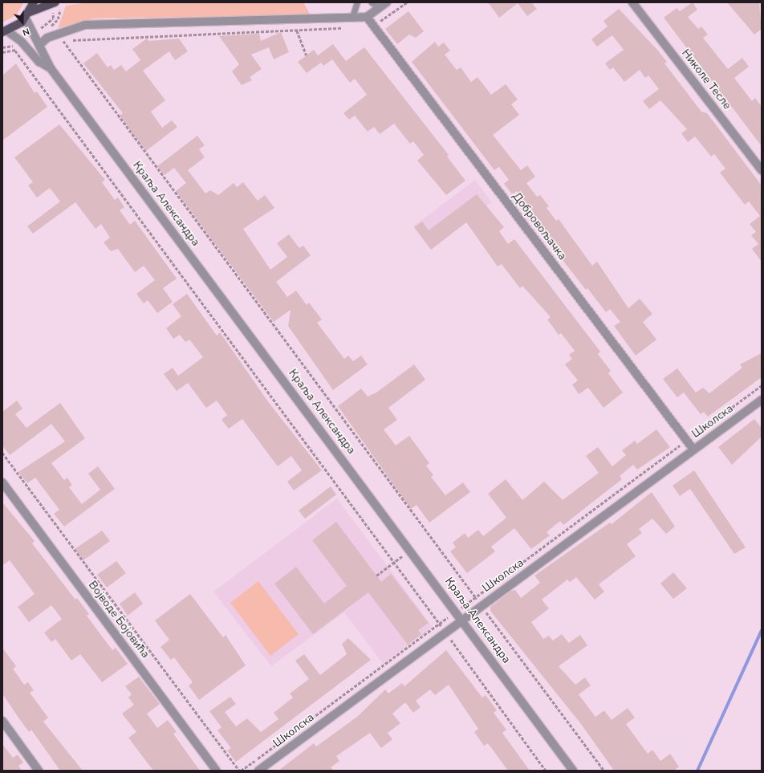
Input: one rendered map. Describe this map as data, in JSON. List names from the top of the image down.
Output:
{
  "streets": {
    "street": [
      "Николе Тесле",
      "Краља Александра",
      "Добровољачка",
      "Школска",
      "Војводе Бојовића"
    ]
  },
  "crossings": [
    ["Краља Александра", "Школска"],
    ["Добровољачка", "Школска"]
  ],
  "north": "bottom"
}
